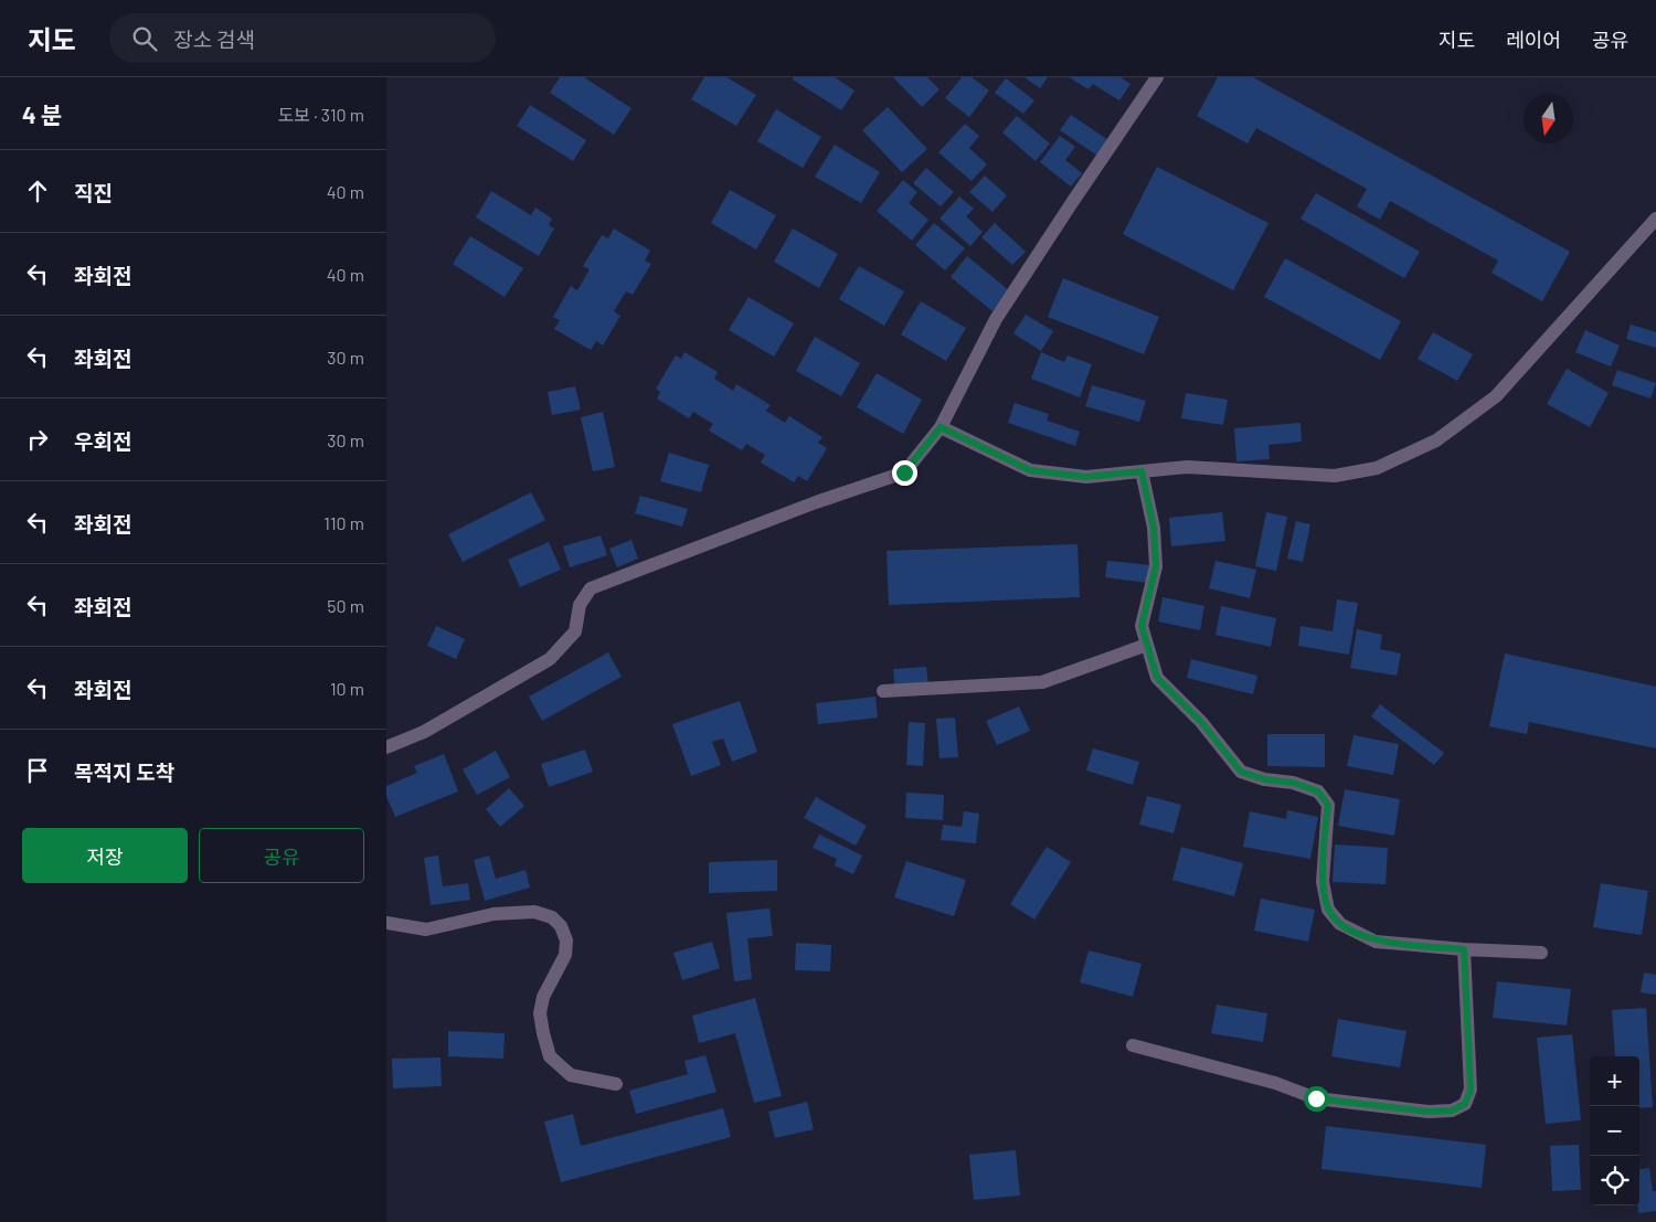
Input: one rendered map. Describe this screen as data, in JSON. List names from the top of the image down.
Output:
{
  "north": "bottom",
  "page": {
    "header": "지도",
    "search": "장소 검색",
    "nav": ["지도", "레이어", "공유"],
    "heading": ["4 분", "도보 · 310 m"],
    "list": [
      ["직진", "40 m"],
      ["좌회전", "40 m"],
      ["좌회전", "30 m"],
      ["우회전", "30 m"],
      ["좌회전", "110 m"],
      ["좌회전", "50 m"],
      ["좌회전", "10 m"],
      "목적지 도착"
    ],
    "buttons": ["저장", "공유"],
    "map_buttons": ["+", "−"]
  }
}
